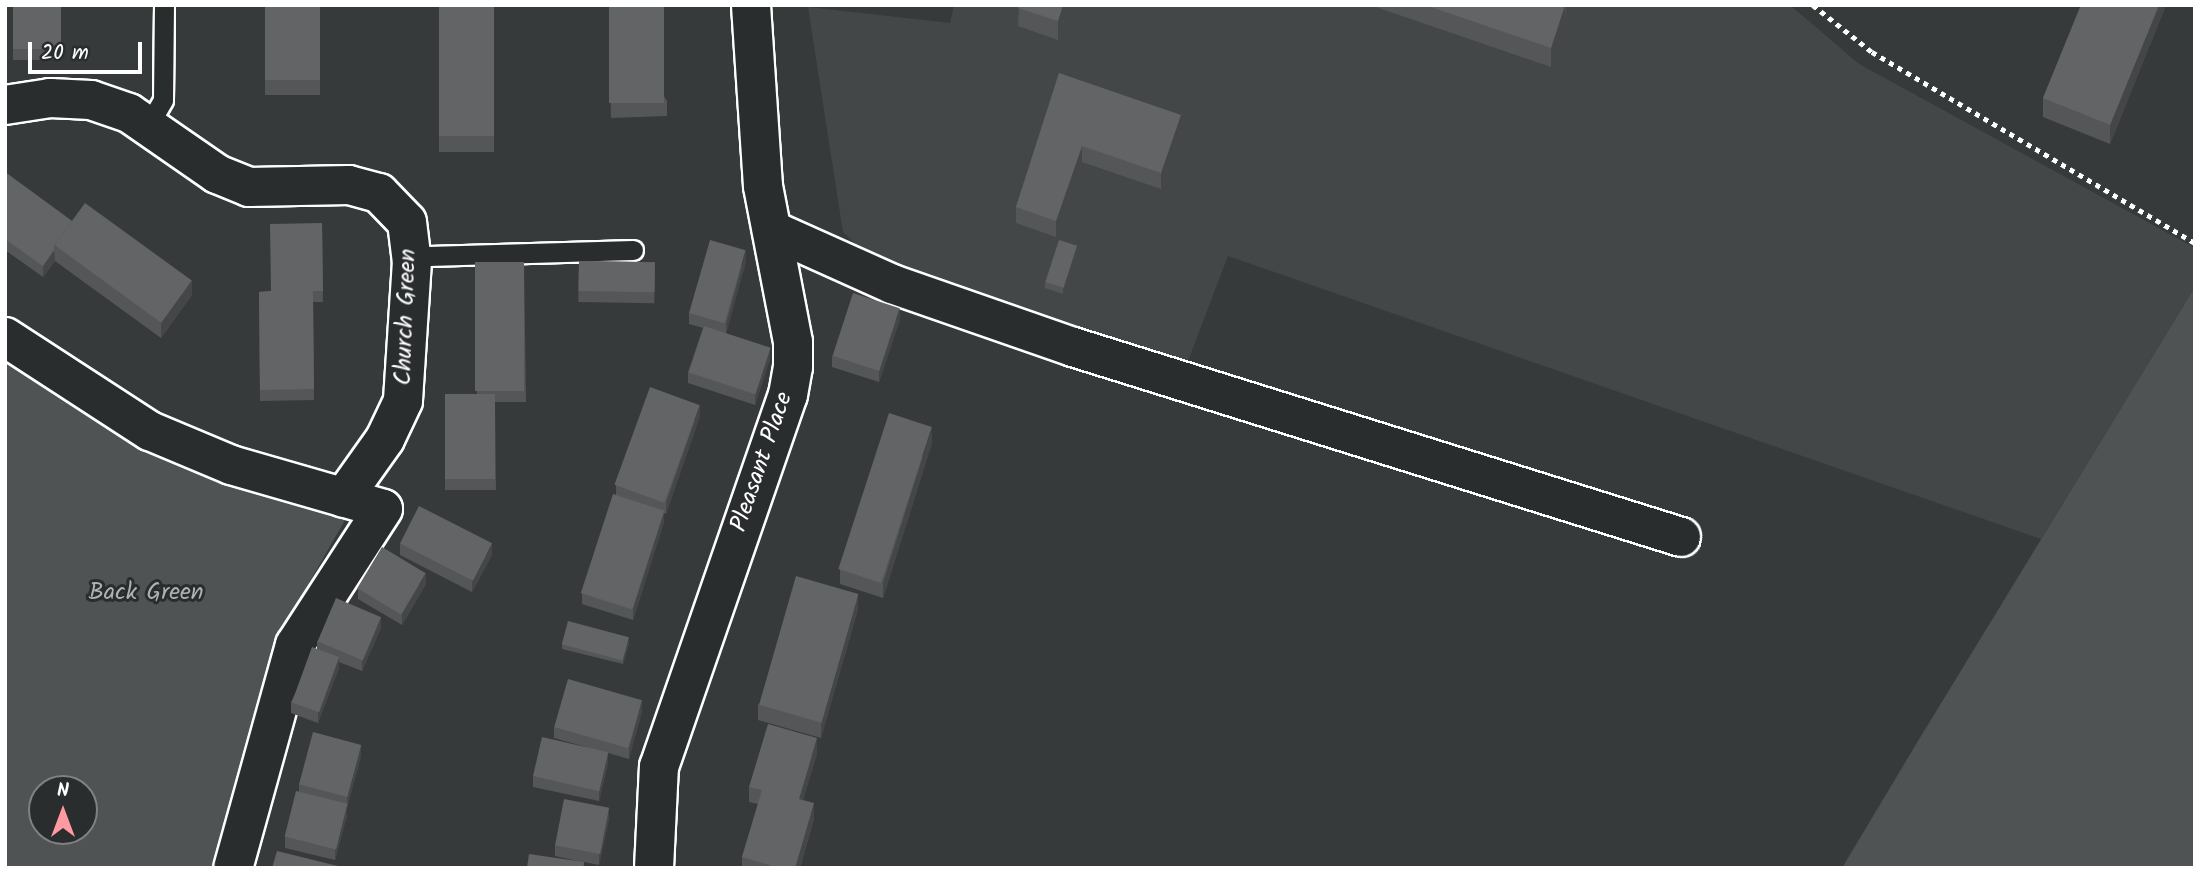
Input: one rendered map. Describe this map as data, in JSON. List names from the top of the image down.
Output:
{
  "streets": {
    "street": ["Church Green", "Pleasant Place"]
  },
  "parks": ["Back Green"],
  "scale_bar": "20 m",
  "north": "top"
}
